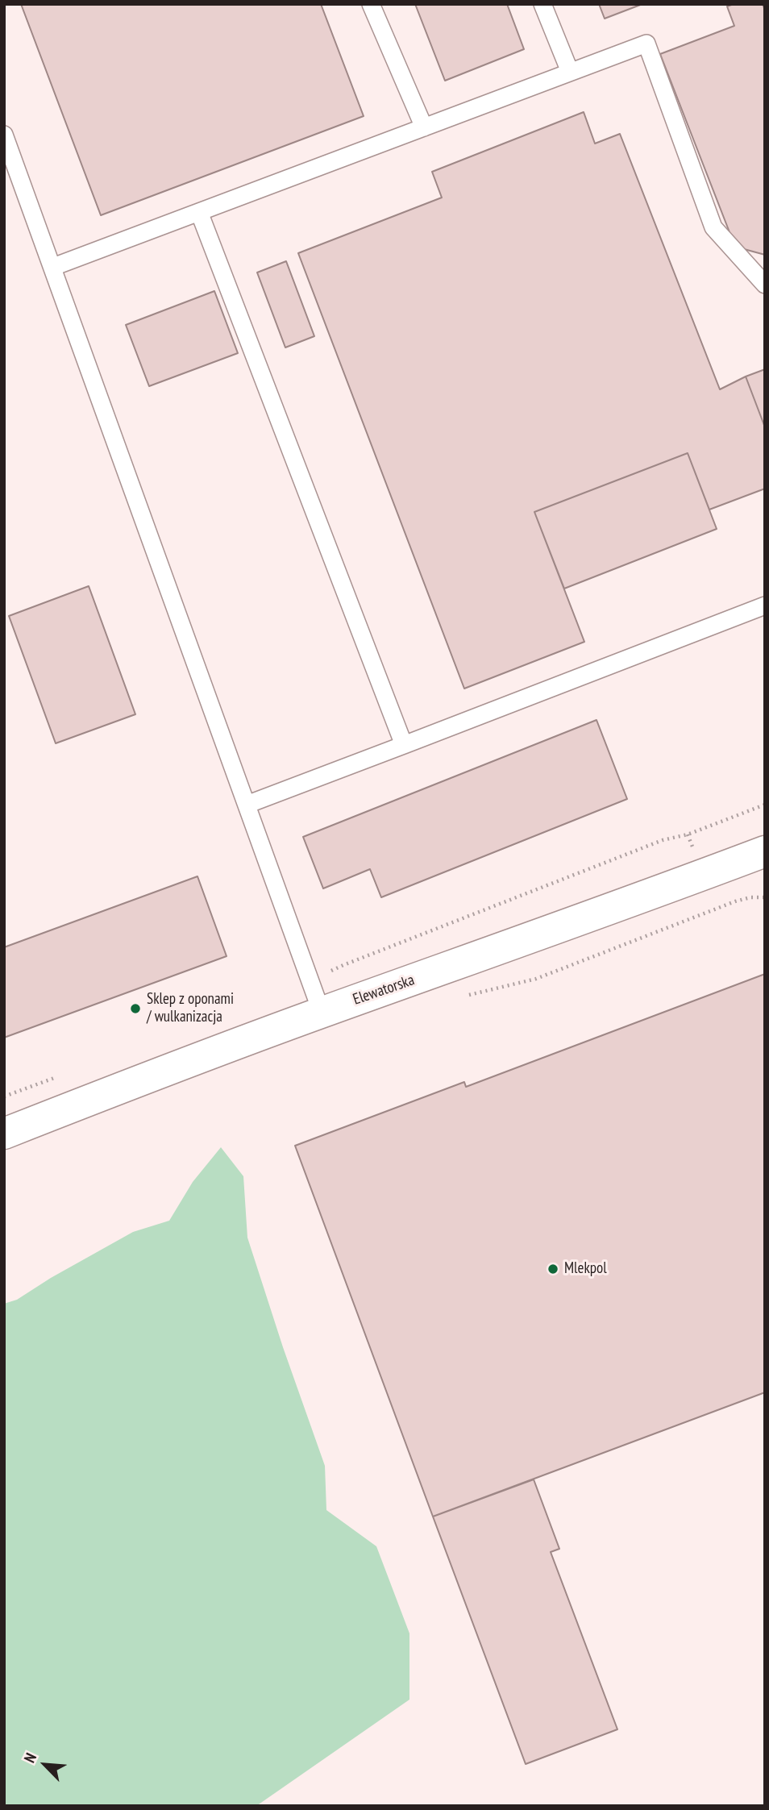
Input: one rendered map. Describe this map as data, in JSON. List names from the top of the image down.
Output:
{
  "streets": {
    "street": ["Elewatorska"]
  },
  "places": ["Sklep z oponami / wulkanizacja", "Mlekpol"],
  "north": "top left"
}
